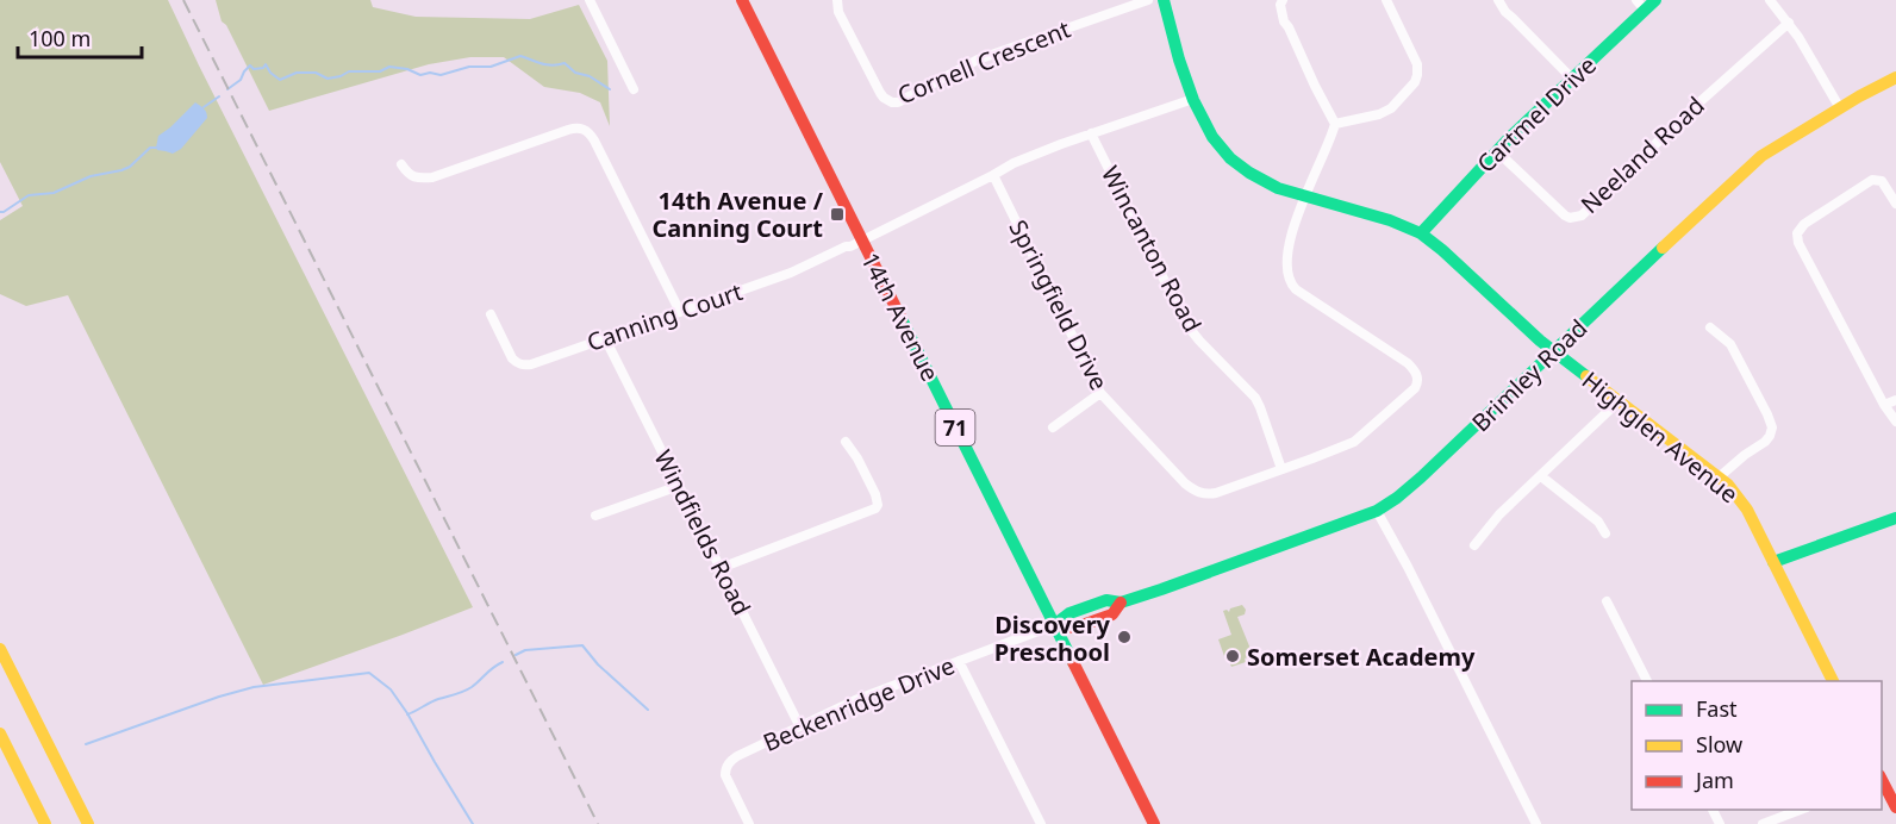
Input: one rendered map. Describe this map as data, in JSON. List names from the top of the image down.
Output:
{
  "streets": {
    "main road": [
      "Cartmel Drive",
      "14th Avenue",
      "Brimley Road",
      "71",
      "Highglen Avenue"
    ],
    "street": [
      "Cornell Crescent",
      "Neeland Road",
      "Wincanton Road",
      "Springfield Drive",
      "Canning Court",
      "Windfields Road",
      "Beckenridge Drive"
    ]
  },
  "crossings": [
    ["Cartmel Drive", "Neeland Road"],
    ["Cartmel Drive", "Highglen Avenue"],
    ["Wincanton Road", "Springfield Drive"],
    ["Wincanton Road", "Canning Court"],
    ["Springfield Drive", "Canning Court"],
    ["Springfield Drive", "Highglen Avenue"],
    ["Canning Court", "14th Avenue"],
    ["Canning Court", "Highglen Avenue"],
    ["Canning Court", "Windfields Road"],
    ["14th Avenue", "Brimley Road"],
    ["14th Avenue", "Beckenridge Drive"],
    ["Brimley Road", "Highglen Avenue"],
    ["Brimley Road", "Beckenridge Drive"],
    ["Windfields Road", "Beckenridge Drive"]
  ],
  "places": {
    "transit": ["14th Avenue / Canning Court"],
    "other": ["Discovery Preschool", "Somerset Academy"]
  },
  "legend": ["Fast", "Slow", "Jam"],
  "scale_bar": "100 m"
}
